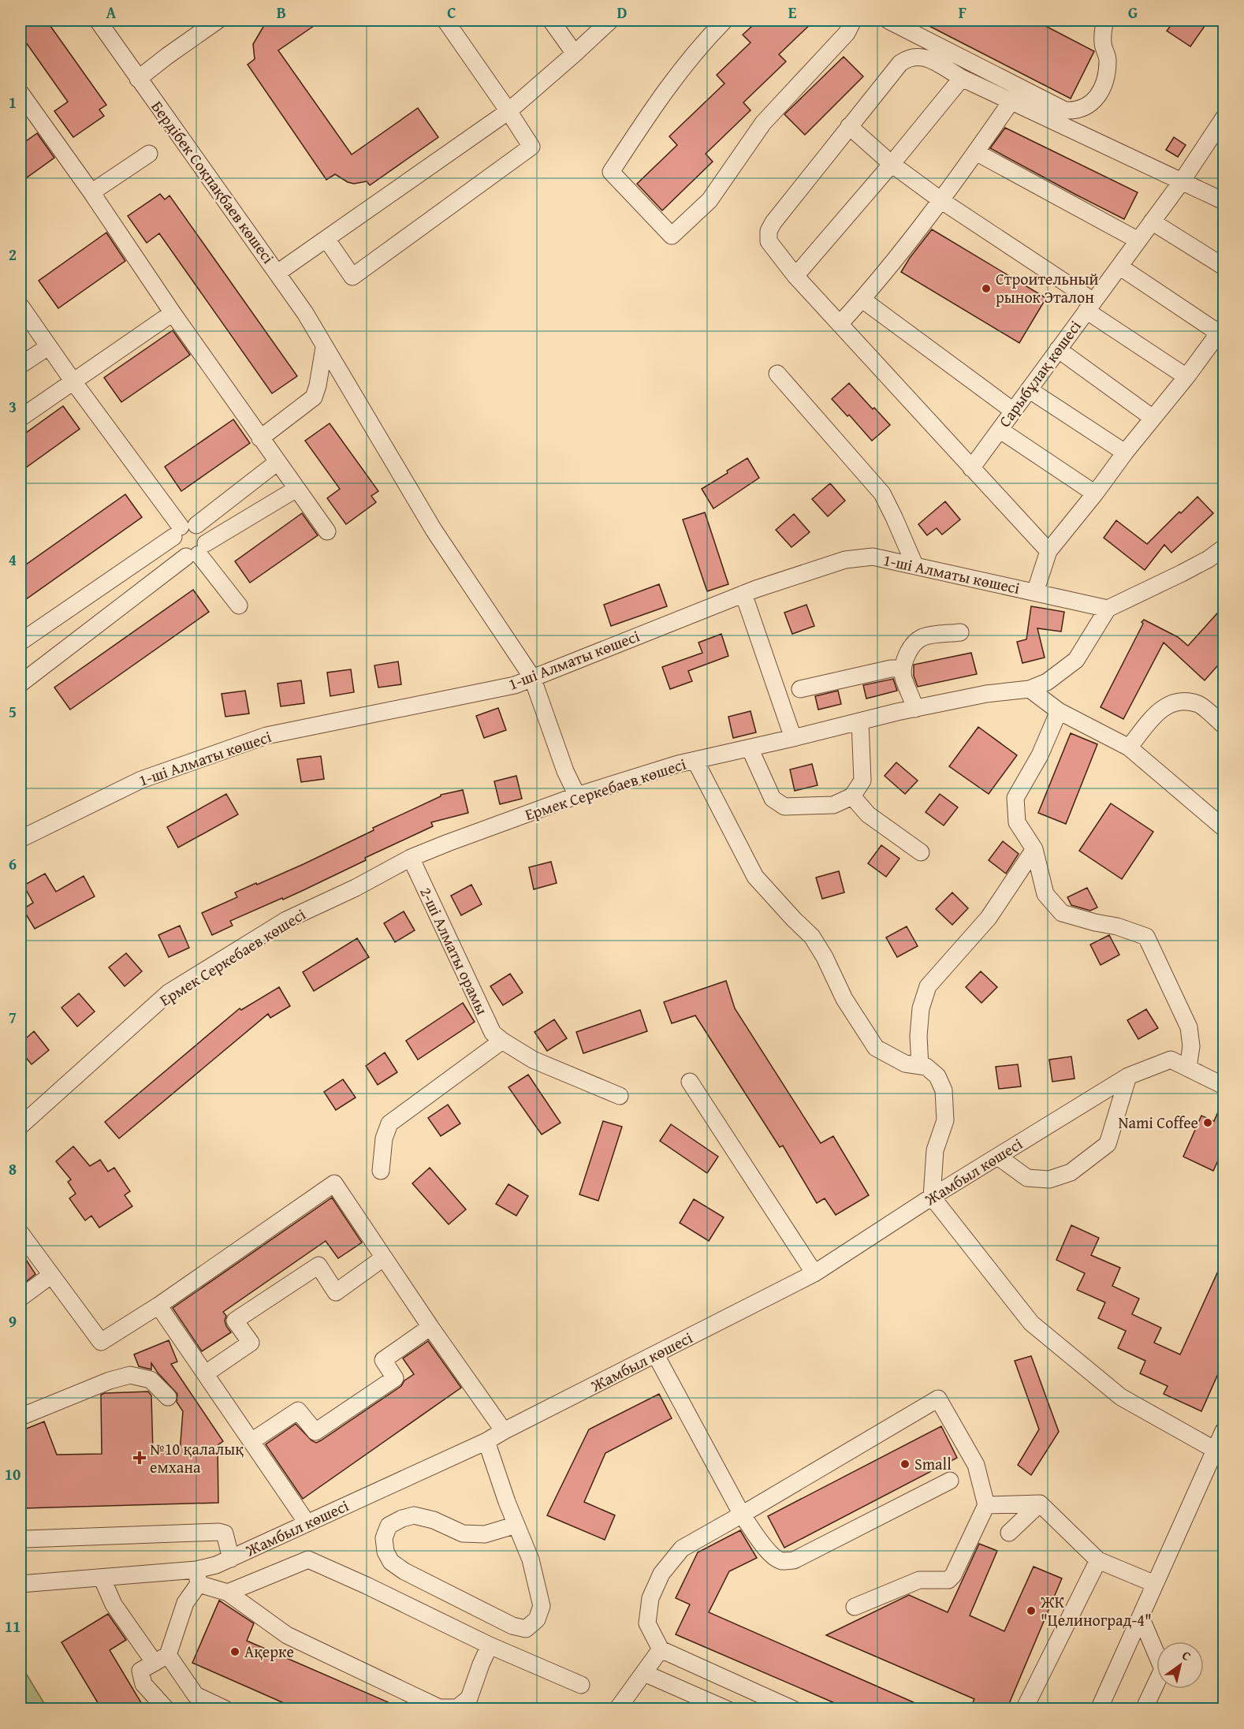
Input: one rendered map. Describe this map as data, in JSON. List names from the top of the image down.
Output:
{
  "streets": {
    "street": [
      "Бердібек Соқпақбаев көшесі",
      "Сарыбұлақ көшесі",
      "1-ші Алматы көшесі",
      "Ермек Серкебаев көшесі",
      "2-ші Алматы орамы",
      "Жамбыл көшесі"
    ]
  },
  "crossings": [
    ["Бердібек Соқпақбаев көшесі", "1-ші Алматы көшесі"],
    ["Бердібек Соқпақбаев көшесі", "Ермек Серкебаев көшесі"],
    ["1-ші Алматы көшесі", "Ермек Серкебаев көшесі"],
    ["Ермек Серкебаев көшесі", "2-ші Алматы орамы"]
  ],
  "places": {
    "other": [
      "Строительный рынок Эталон",
      "Nami Coffee",
      "Small",
      "ЖК \"Целиноград-4\"",
      "Ақерке"
    ],
    "health": ["№10 қалалық емхана"]
  },
  "north": "top right",
  "grid": {
    "columns": [
      "A",
      "B",
      "C",
      "D",
      "E",
      "F",
      "G"
    ],
    "rows": [
      "1",
      "2",
      "3",
      "4",
      "5",
      "6",
      "7",
      "8",
      "9",
      "10",
      "11"
    ]
  }
}
